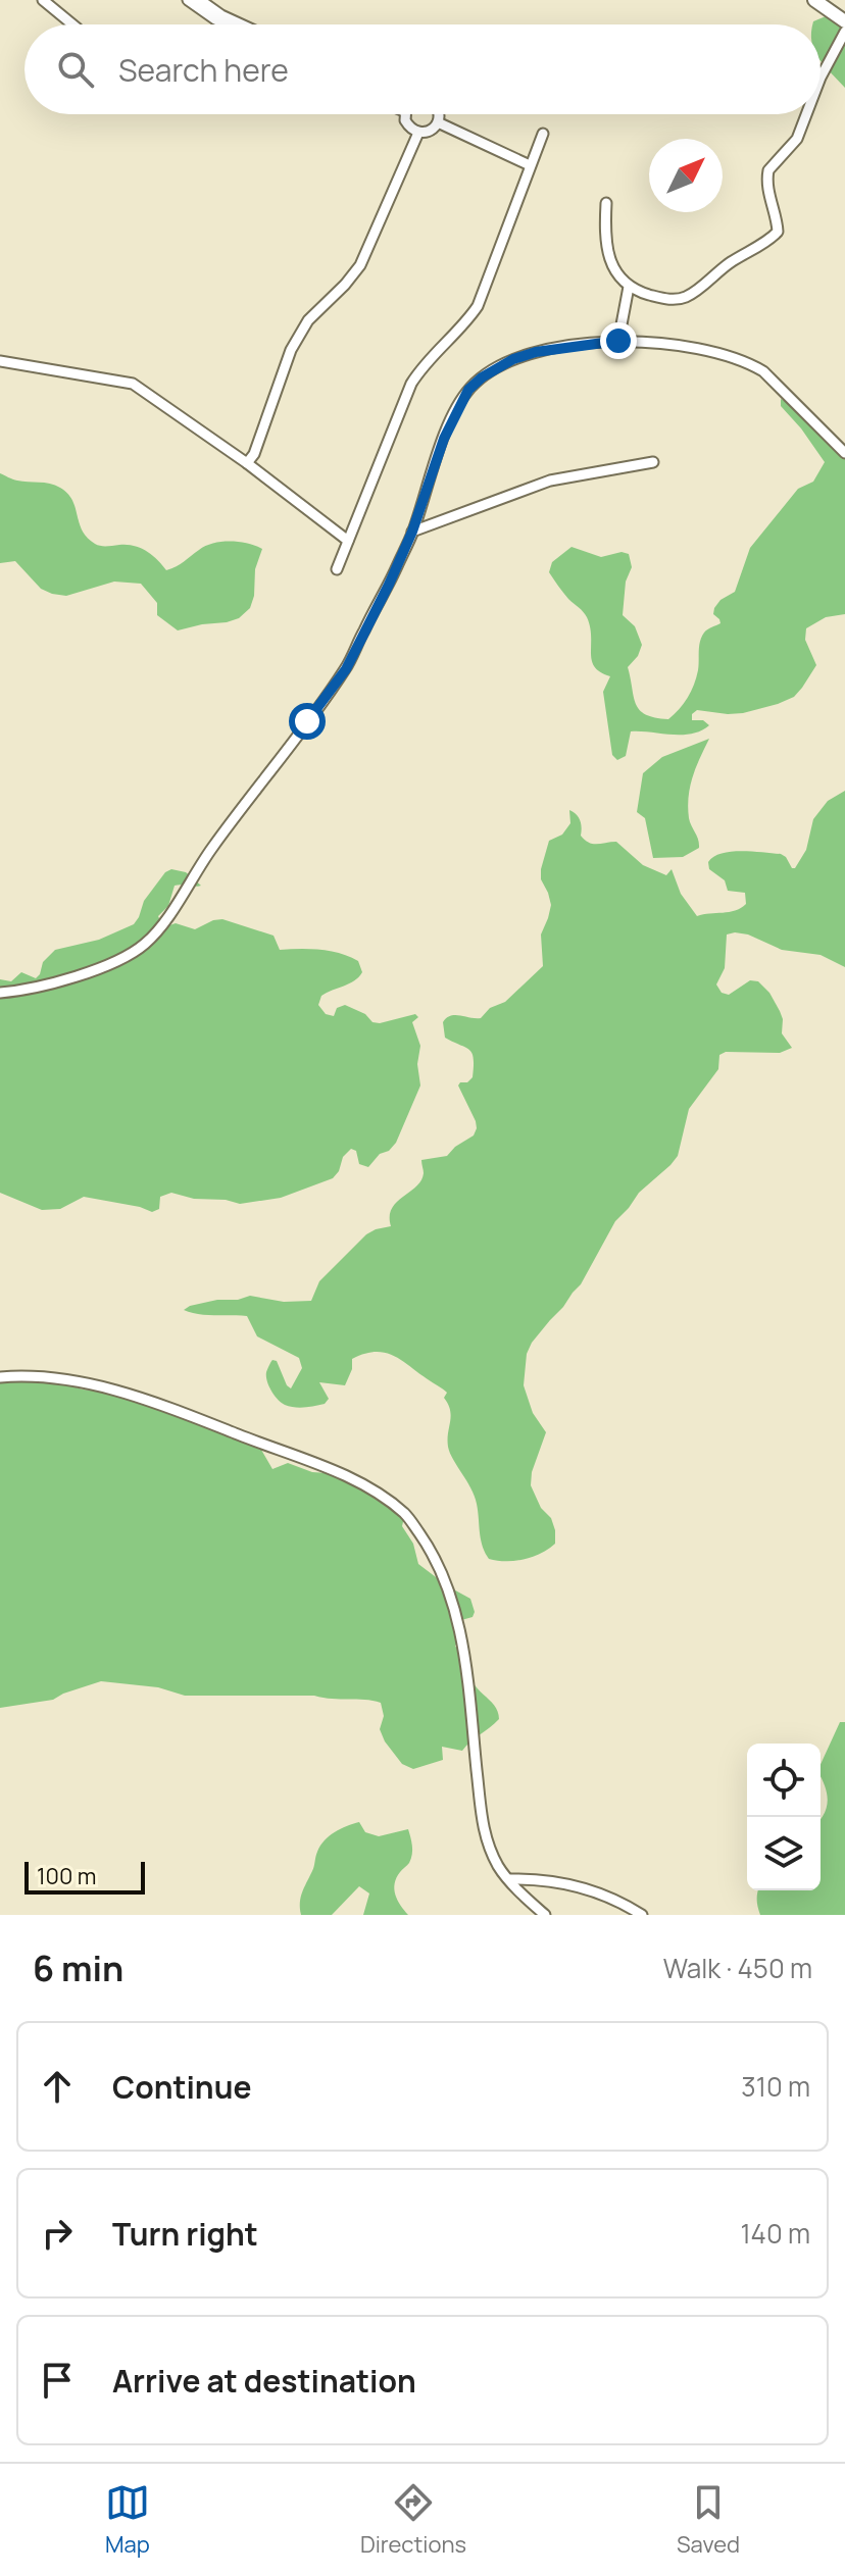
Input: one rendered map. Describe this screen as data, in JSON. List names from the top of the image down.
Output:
{
  "scale_bar": "100 m",
  "north": "top right",
  "page": {
    "search": "Search here",
    "scale": "100 m",
    "heading": ["6 min", "Walk · 450 m"],
    "list": [
      ["Continue", "310 m"],
      ["Turn right", "140 m"],
      "Arrive at destination"
    ],
    "nav": ["Map", "Directions", "Saved"]
  }
}
